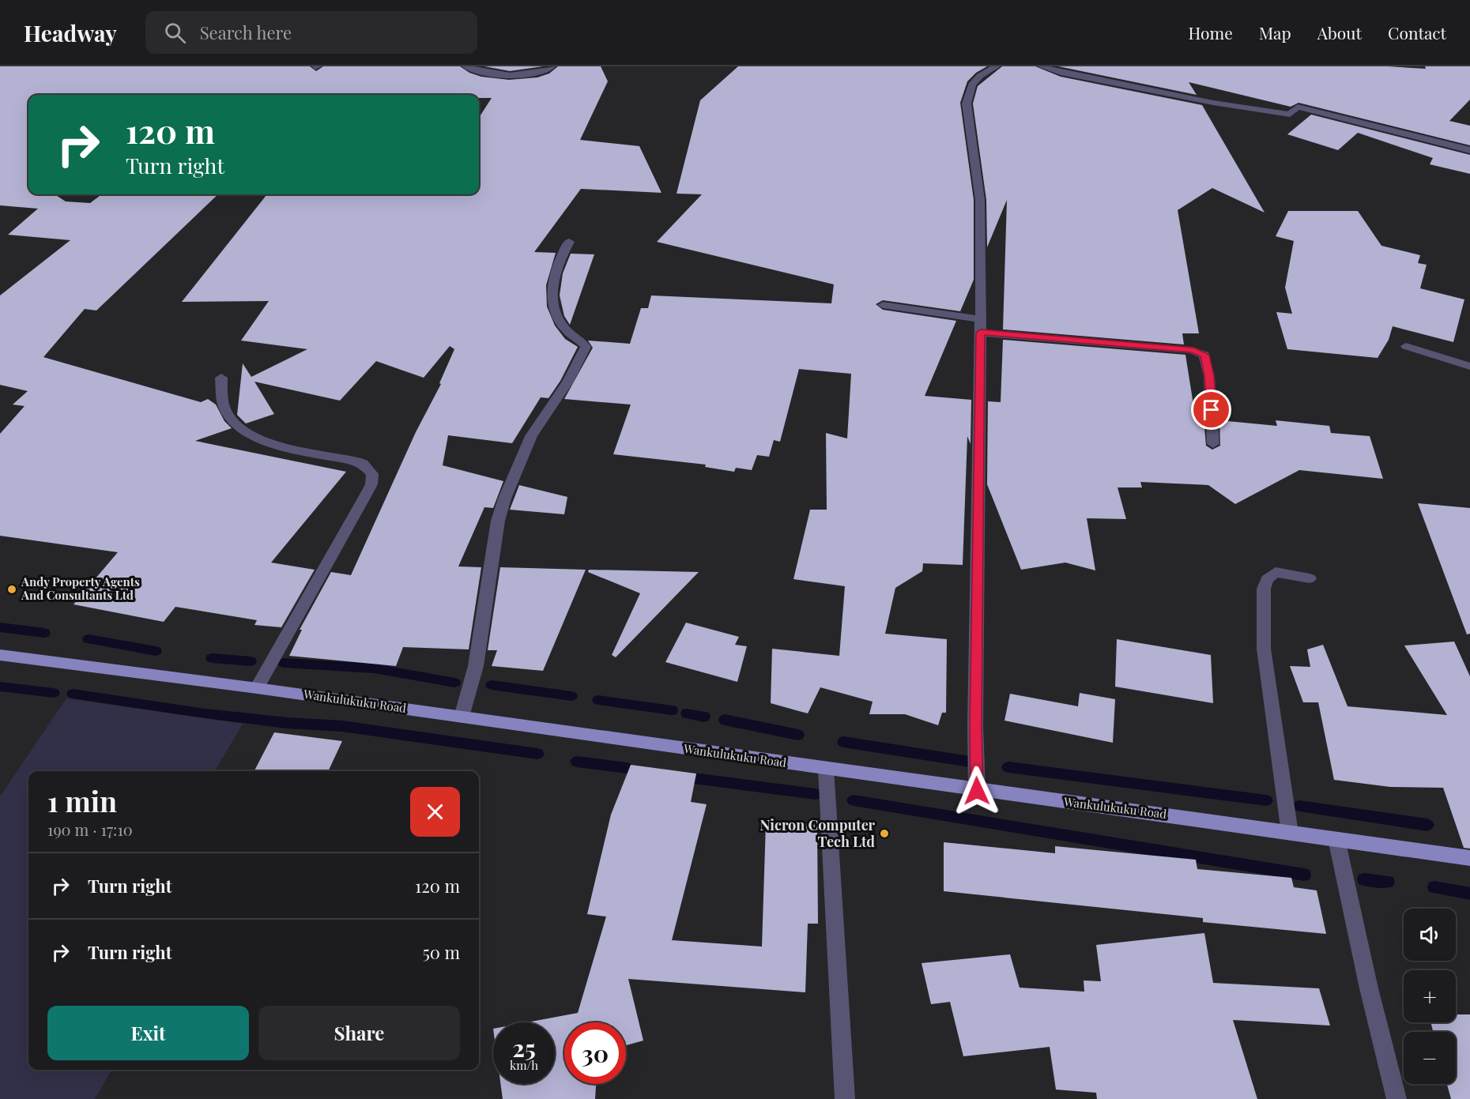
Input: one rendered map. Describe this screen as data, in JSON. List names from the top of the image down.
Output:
{
  "streets": {
    "main road": ["Wankulukuku Road"]
  },
  "places": ["Andy Property Agents And Consultants Ltd", "Nicron Computer Tech Ltd"],
  "page": {
    "header": "Headway",
    "search": "Search here",
    "nav": [
      "Home",
      "Map",
      "About",
      "Contact"
    ],
    "turn": ["120 m", "Turn right"],
    "heading": ["1 min", "190 m · 17:10"],
    "list": [
      {
        "name": "Turn right",
        "value": "120 m"
      },
      {
        "name": "Turn right",
        "value": "50 m"
      }
    ],
    "map_buttons": ["+", "−"],
    "buttons": ["Exit", "Share"],
    "speed": "25 km/h",
    "limit": "30"
  }
}
